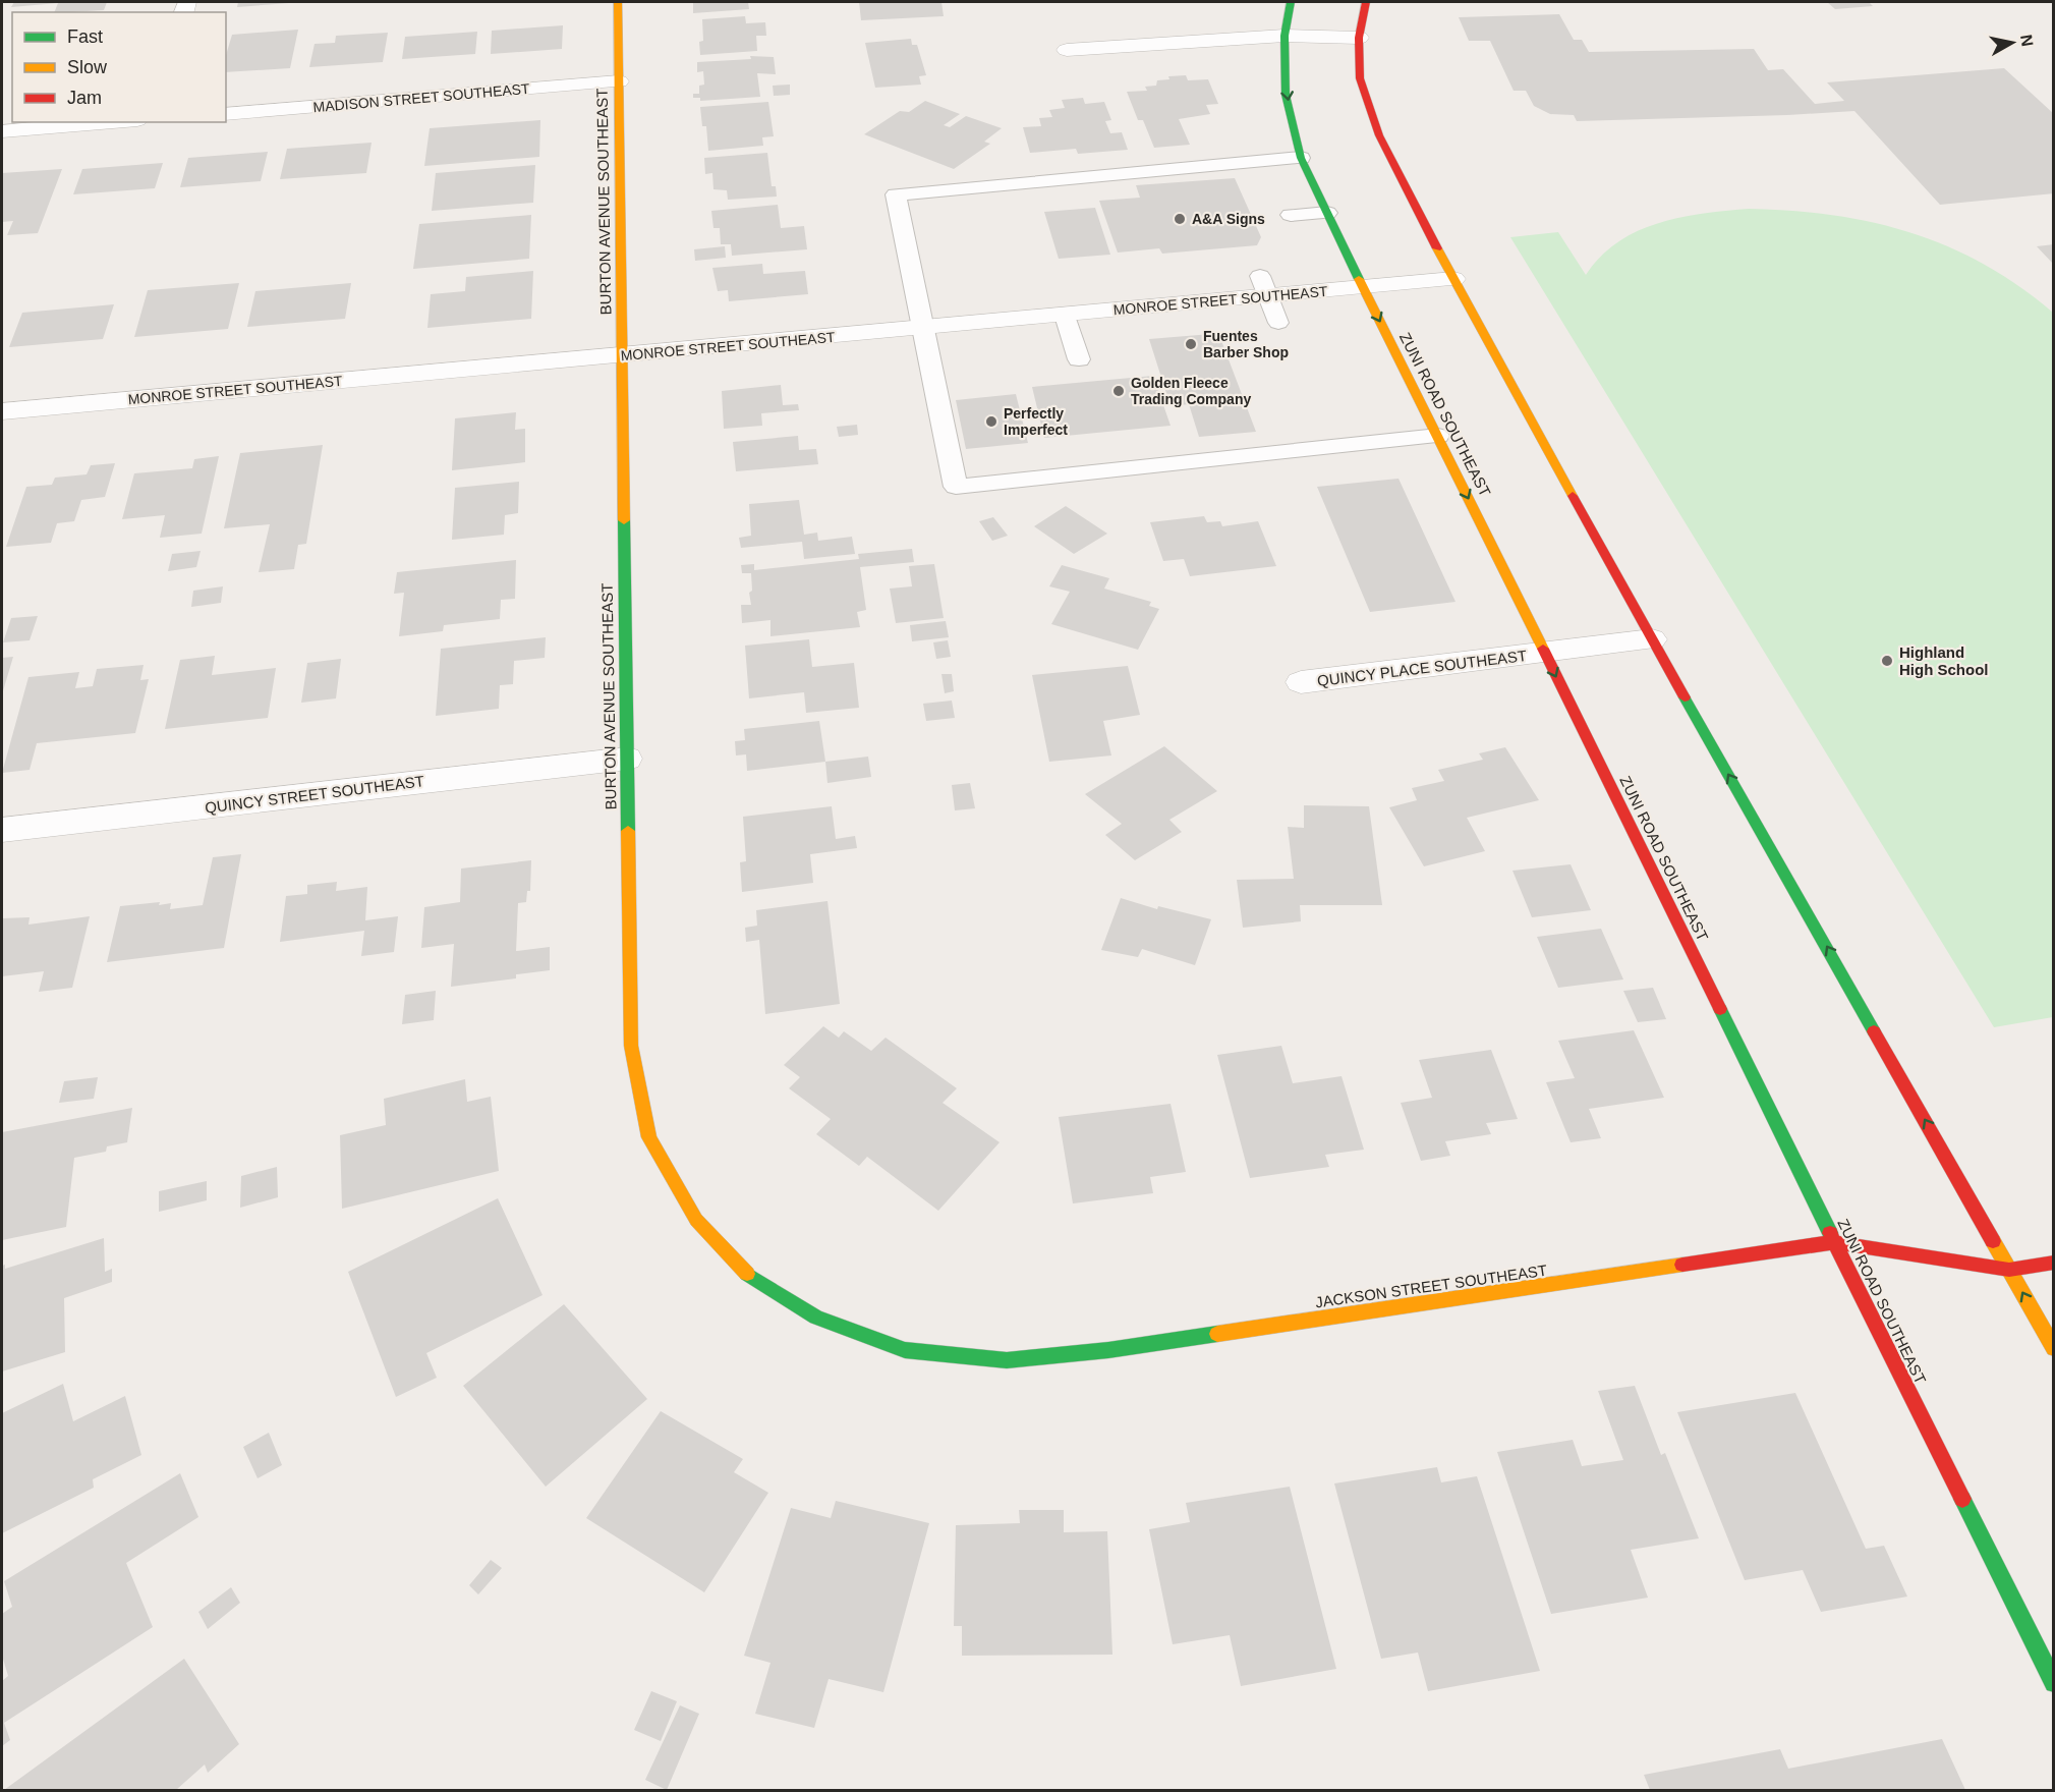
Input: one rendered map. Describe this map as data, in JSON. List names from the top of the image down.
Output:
{
  "streets": {
    "main road": ["BURTON AVENUE SOUTHEAST", "ZUNI ROAD SOUTHEAST", "JACKSON STREET SOUTHEAST"],
    "street": [
      "MADISON STREET SOUTHEAST",
      "MONROE STREET SOUTHEAST",
      "QUINCY PLACE SOUTHEAST",
      "QUINCY STREET SOUTHEAST"
    ]
  },
  "crossings": [
    ["MADISON STREET SOUTHEAST", "BURTON AVENUE SOUTHEAST"],
    ["BURTON AVENUE SOUTHEAST", "MONROE STREET SOUTHEAST"],
    ["BURTON AVENUE SOUTHEAST", "QUINCY STREET SOUTHEAST"],
    ["BURTON AVENUE SOUTHEAST", "JACKSON STREET SOUTHEAST"],
    ["MONROE STREET SOUTHEAST", "ZUNI ROAD SOUTHEAST"],
    ["ZUNI ROAD SOUTHEAST", "QUINCY PLACE SOUTHEAST"],
    ["ZUNI ROAD SOUTHEAST", "JACKSON STREET SOUTHEAST"]
  ],
  "places": [
    "A&A Signs",
    "Fuentes Barber Shop",
    "Golden Fleece Trading Company",
    "Perfectly Imperfect",
    "Highland High School"
  ],
  "legend": ["Fast", "Slow", "Jam"],
  "north": "right"
}
